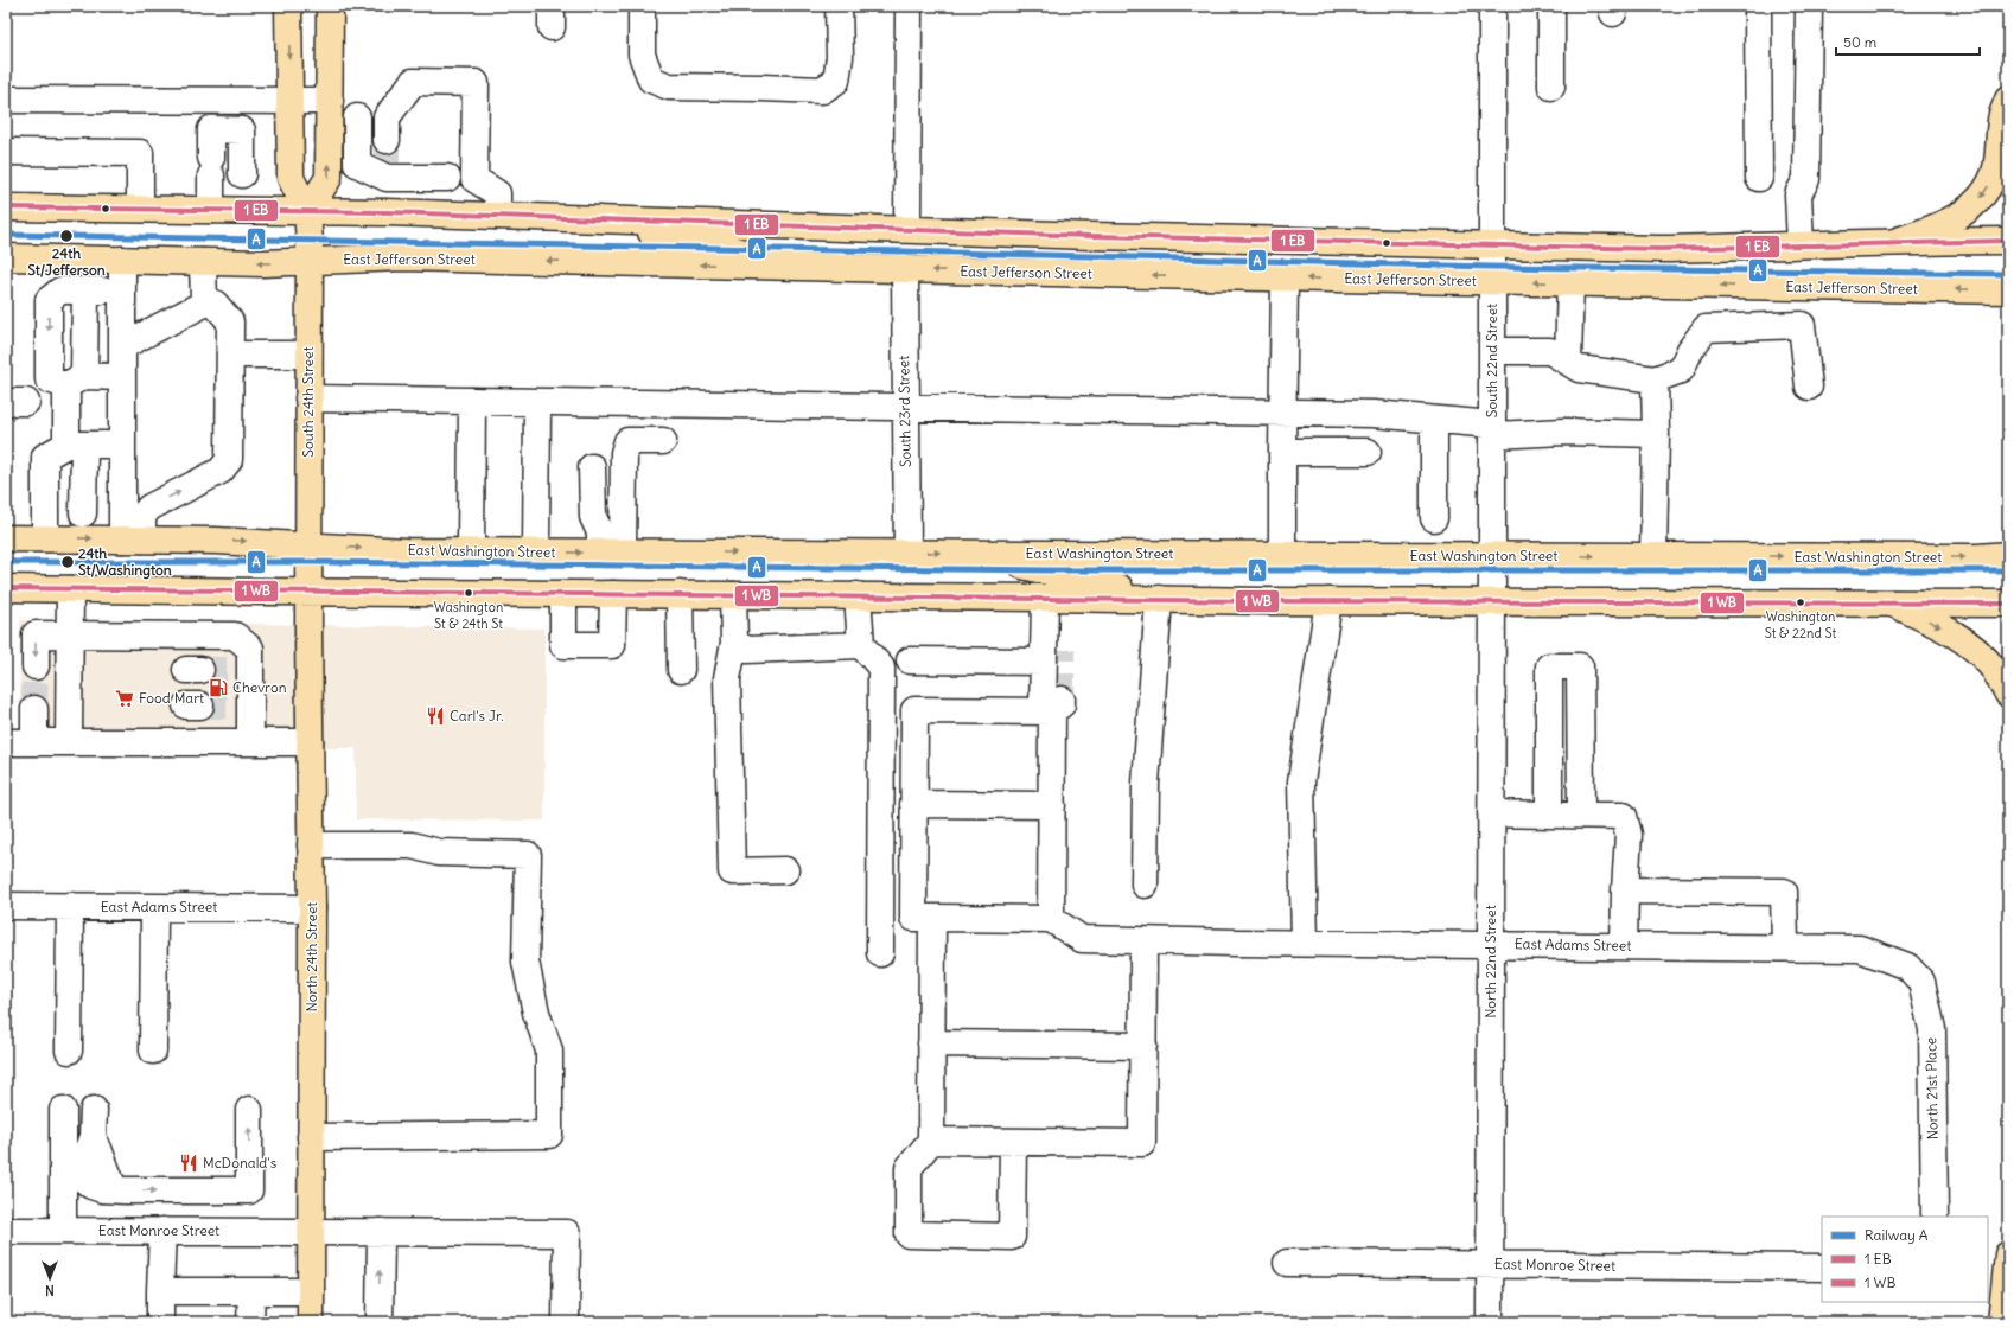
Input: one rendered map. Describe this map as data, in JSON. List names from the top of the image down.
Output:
{
  "streets": {
    "main road": [
      "East Jefferson Street",
      "South 24th Street",
      "East Washington Street",
      "North 24th Street"
    ],
    "street": [
      "South 22nd Street",
      "South 23rd Street",
      "East Adams Street",
      "North 22nd Street",
      "North 21st Place",
      "East Monroe Street"
    ]
  },
  "crossings": [
    ["East Jefferson Street", "South 22nd Street"],
    ["East Jefferson Street", "South 24th Street"],
    ["East Jefferson Street", "South 23rd Street"],
    ["South 22nd Street", "East Washington Street"],
    ["South 22nd Street", "North 22nd Street"],
    ["South 24th Street", "East Washington Street"],
    ["South 24th Street", "North 24th Street"],
    ["South 23rd Street", "East Washington Street"],
    ["East Washington Street", "North 24th Street"],
    ["East Washington Street", "North 22nd Street"],
    ["East Adams Street", "North 24th Street"],
    ["East Adams Street", "North 22nd Street"],
    ["East Adams Street", "North 21st Place"],
    ["North 24th Street", "East Monroe Street"],
    ["North 22nd Street", "East Monroe Street"]
  ],
  "places": {
    "other": [
      "24th St/Jefferson",
      "24th St/Washington",
      "Washington St & 24th St",
      "Washington St & 22nd St"
    ],
    "fuel station": ["Chevron"],
    "supermarket": ["Food Mart"],
    "restaurant": ["Carl's Jr.", "McDonald's"]
  },
  "lines": ["rail line A"],
  "legend": ["Railway A", "1 EB", "1 WB"],
  "scale_bar": "50 m",
  "north": "bottom"
}
